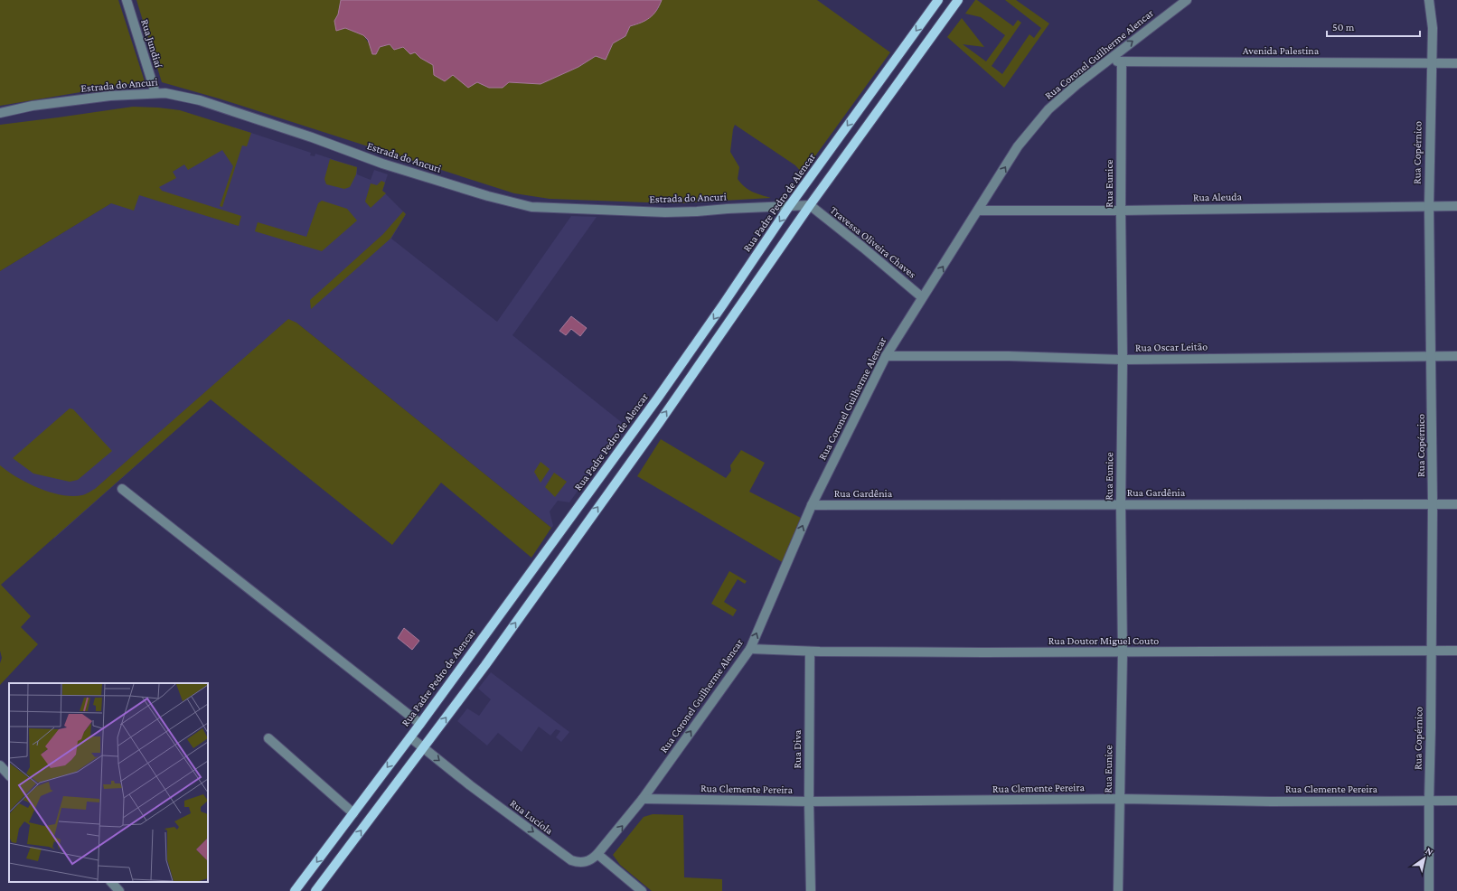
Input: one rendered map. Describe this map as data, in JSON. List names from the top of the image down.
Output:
{
  "streets": {
    "main road": ["Rua Padre Pedro de Alencar"],
    "street": [
      "Rua Jundiaí",
      "Avenida Palestina",
      "Rua Coronel Guilherme Alencar",
      "Estrada do Ancuri",
      "Rua Copérnico",
      "Rua Eunice",
      "Rua Aleuda",
      "Travessa Oliveira Chaves",
      "Rua Oscar Leitão",
      "Rua Gardênia",
      "Rua Doutor Miguel Couto",
      "Rua Diva",
      "Rua Clemente Pereira",
      "Rua Lucíola"
    ]
  },
  "crossings": [
    ["Rua Jundiaí", "Estrada do Ancuri"],
    ["Avenida Palestina", "Rua Coronel Guilherme Alencar"],
    ["Avenida Palestina", "Rua Copérnico"],
    ["Avenida Palestina", "Rua Eunice"],
    ["Rua Coronel Guilherme Alencar", "Rua Aleuda"],
    ["Rua Coronel Guilherme Alencar", "Travessa Oliveira Chaves"],
    ["Rua Coronel Guilherme Alencar", "Rua Oscar Leitão"],
    ["Rua Coronel Guilherme Alencar", "Rua Gardênia"],
    ["Rua Coronel Guilherme Alencar", "Rua Doutor Miguel Couto"],
    ["Rua Coronel Guilherme Alencar", "Rua Clemente Pereira"],
    ["Rua Coronel Guilherme Alencar", "Rua Lucíola"],
    ["Estrada do Ancuri", "Rua Padre Pedro de Alencar"],
    ["Estrada do Ancuri", "Travessa Oliveira Chaves"],
    ["Rua Copérnico", "Rua Aleuda"],
    ["Rua Copérnico", "Rua Oscar Leitão"],
    ["Rua Copérnico", "Rua Gardênia"],
    ["Rua Copérnico", "Rua Doutor Miguel Couto"],
    ["Rua Copérnico", "Rua Clemente Pereira"],
    ["Rua Eunice", "Rua Aleuda"],
    ["Rua Eunice", "Rua Oscar Leitão"],
    ["Rua Eunice", "Rua Gardênia"],
    ["Rua Eunice", "Rua Doutor Miguel Couto"],
    ["Rua Eunice", "Rua Clemente Pereira"],
    ["Rua Padre Pedro de Alencar", "Rua Lucíola"],
    ["Rua Doutor Miguel Couto", "Rua Diva"],
    ["Rua Diva", "Rua Clemente Pereira"]
  ],
  "one_way": ["Rua Coronel Guilherme Alencar", "Rua Lucíola"],
  "scale_bar": "50 m",
  "north": "top right"
}
